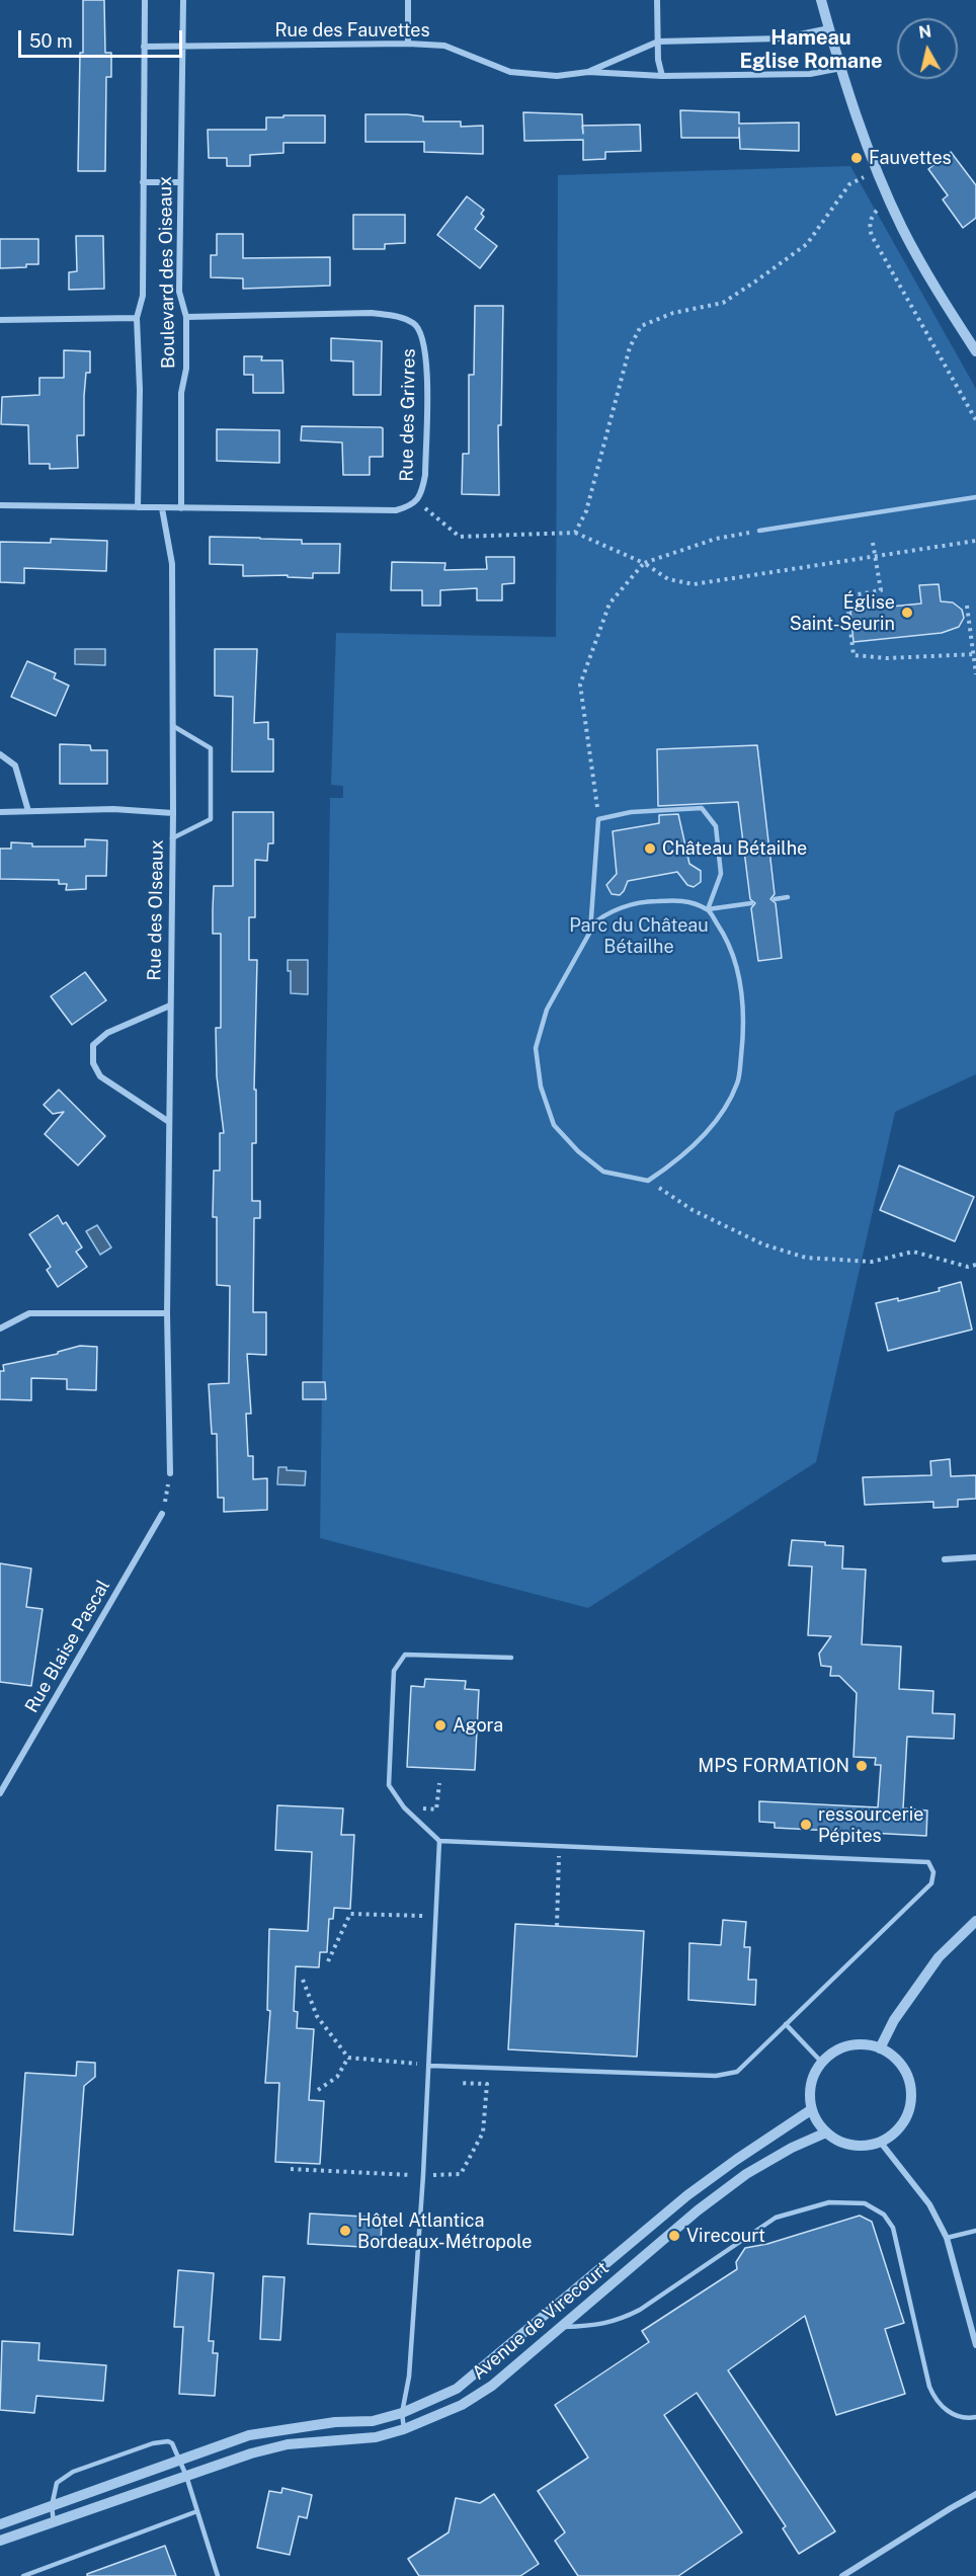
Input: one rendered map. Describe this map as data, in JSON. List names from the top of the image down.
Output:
{
  "streets": {
    "street": [
      "Rue des Fauvettes",
      "Boulevard des Oiseaux",
      "Rue des Grivres",
      "Rue des OIseaux",
      "Rue Blaise Pascal",
      "Avenue de Virecourt"
    ]
  },
  "crossings": [
    ["Rue des Fauvettes", "Boulevard des Oiseaux"],
    ["Boulevard des Oiseaux", "Rue des Grivres"],
    ["Rue des Grivres", "Rue des OIseaux"]
  ],
  "districts": ["Hameau Eglise Romane"],
  "parks": ["Parc du Château Bétailhe"],
  "places": [
    "Fauvettes",
    "Église Saint-Seurin",
    "Château Bétailhe",
    "Agora",
    "MPS FORMATION",
    "ressourcerie Pépites",
    "Hôtel Atlantica Bordeaux-Métropole",
    "Virecourt"
  ],
  "scale_bar": "50 m",
  "north": "top"
}
